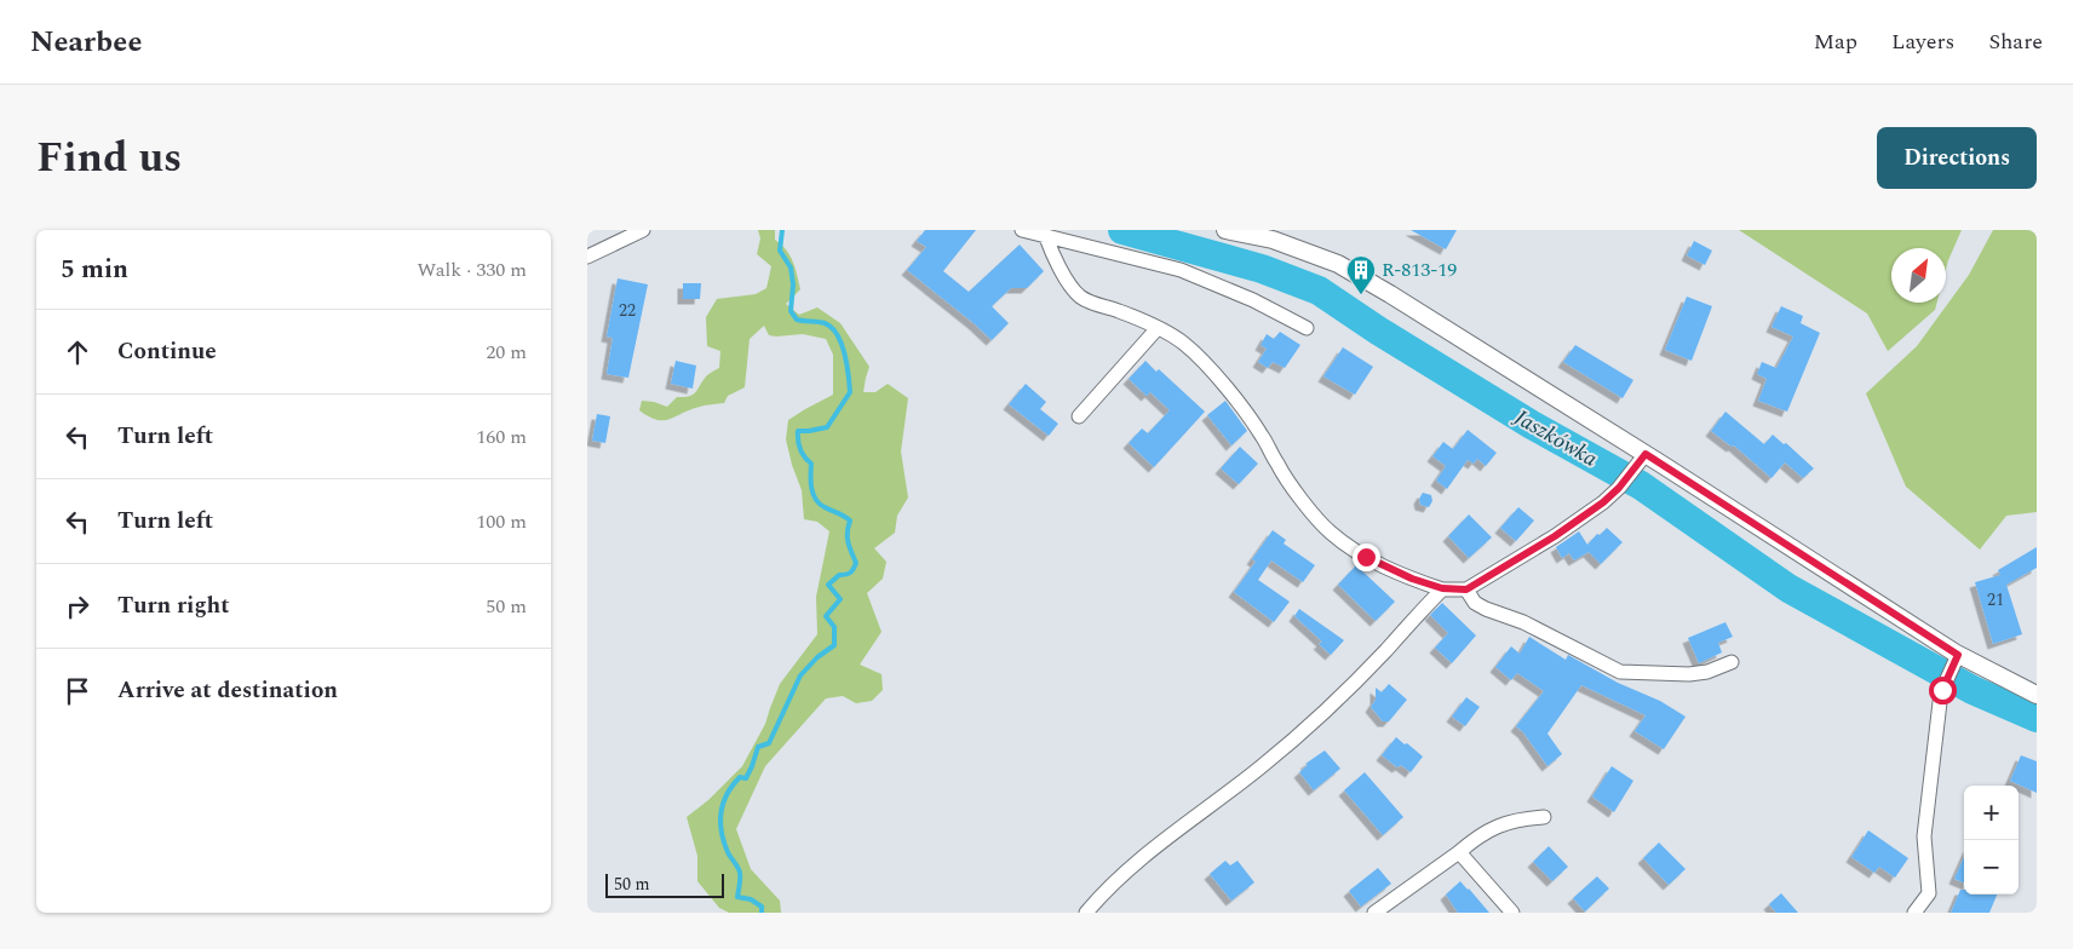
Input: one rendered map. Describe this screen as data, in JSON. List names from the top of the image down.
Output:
{
  "water": ["Jaszkówka"],
  "places": {
    "building": ["R-813-19"]
  },
  "house_numbers": ["22", "21"],
  "scale_bar": "50 m",
  "north": "top right",
  "page": {
    "header": "Nearbee",
    "nav": ["Map", "Layers", "Share"],
    "title": "Find us",
    "buttons": "Directions",
    "heading": ["5 min", "Walk · 330 m"],
    "list": [
      ["Continue", "20 m"],
      ["Turn left", "160 m"],
      ["Turn left", "100 m"],
      ["Turn right", "50 m"],
      "Arrive at destination"
    ],
    "map_buttons": ["+", "−"],
    "scale": "50 m"
  }
}
